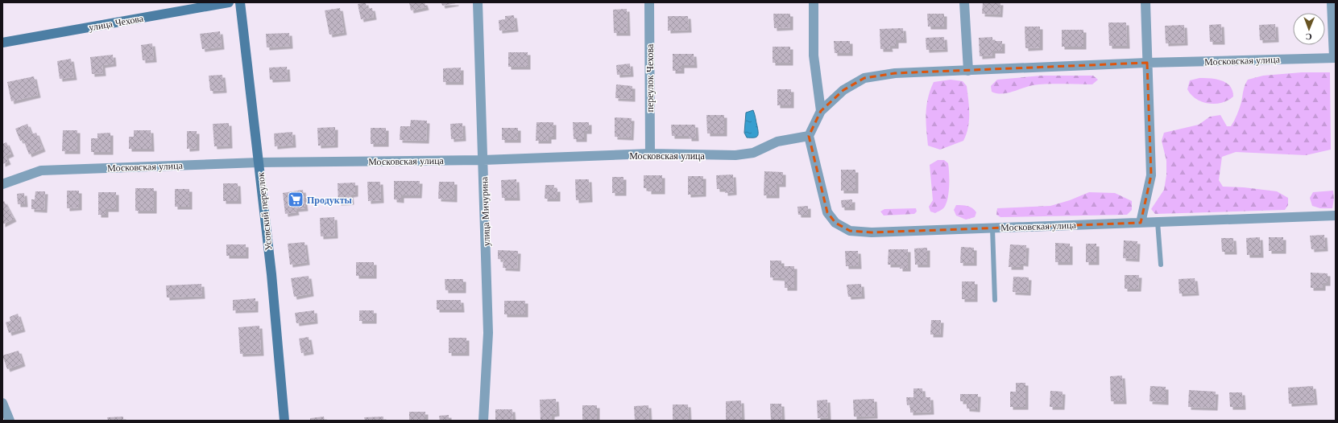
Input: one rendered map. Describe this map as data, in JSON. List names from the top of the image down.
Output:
{
  "streets": {
    "street": [
      "улица Чехова",
      "Московская улица",
      "переулок Чехова",
      "Усовский переулок",
      "улица Мичурина"
    ]
  },
  "crossings": [
    ["Московская улица", "переулок Чехова"],
    ["Московская улица", "Усовский переулок"],
    ["Московская улица", "улица Мичурина"]
  ],
  "places": {
    "supermarket": ["Продукты"]
  },
  "north": "bottom"
}
